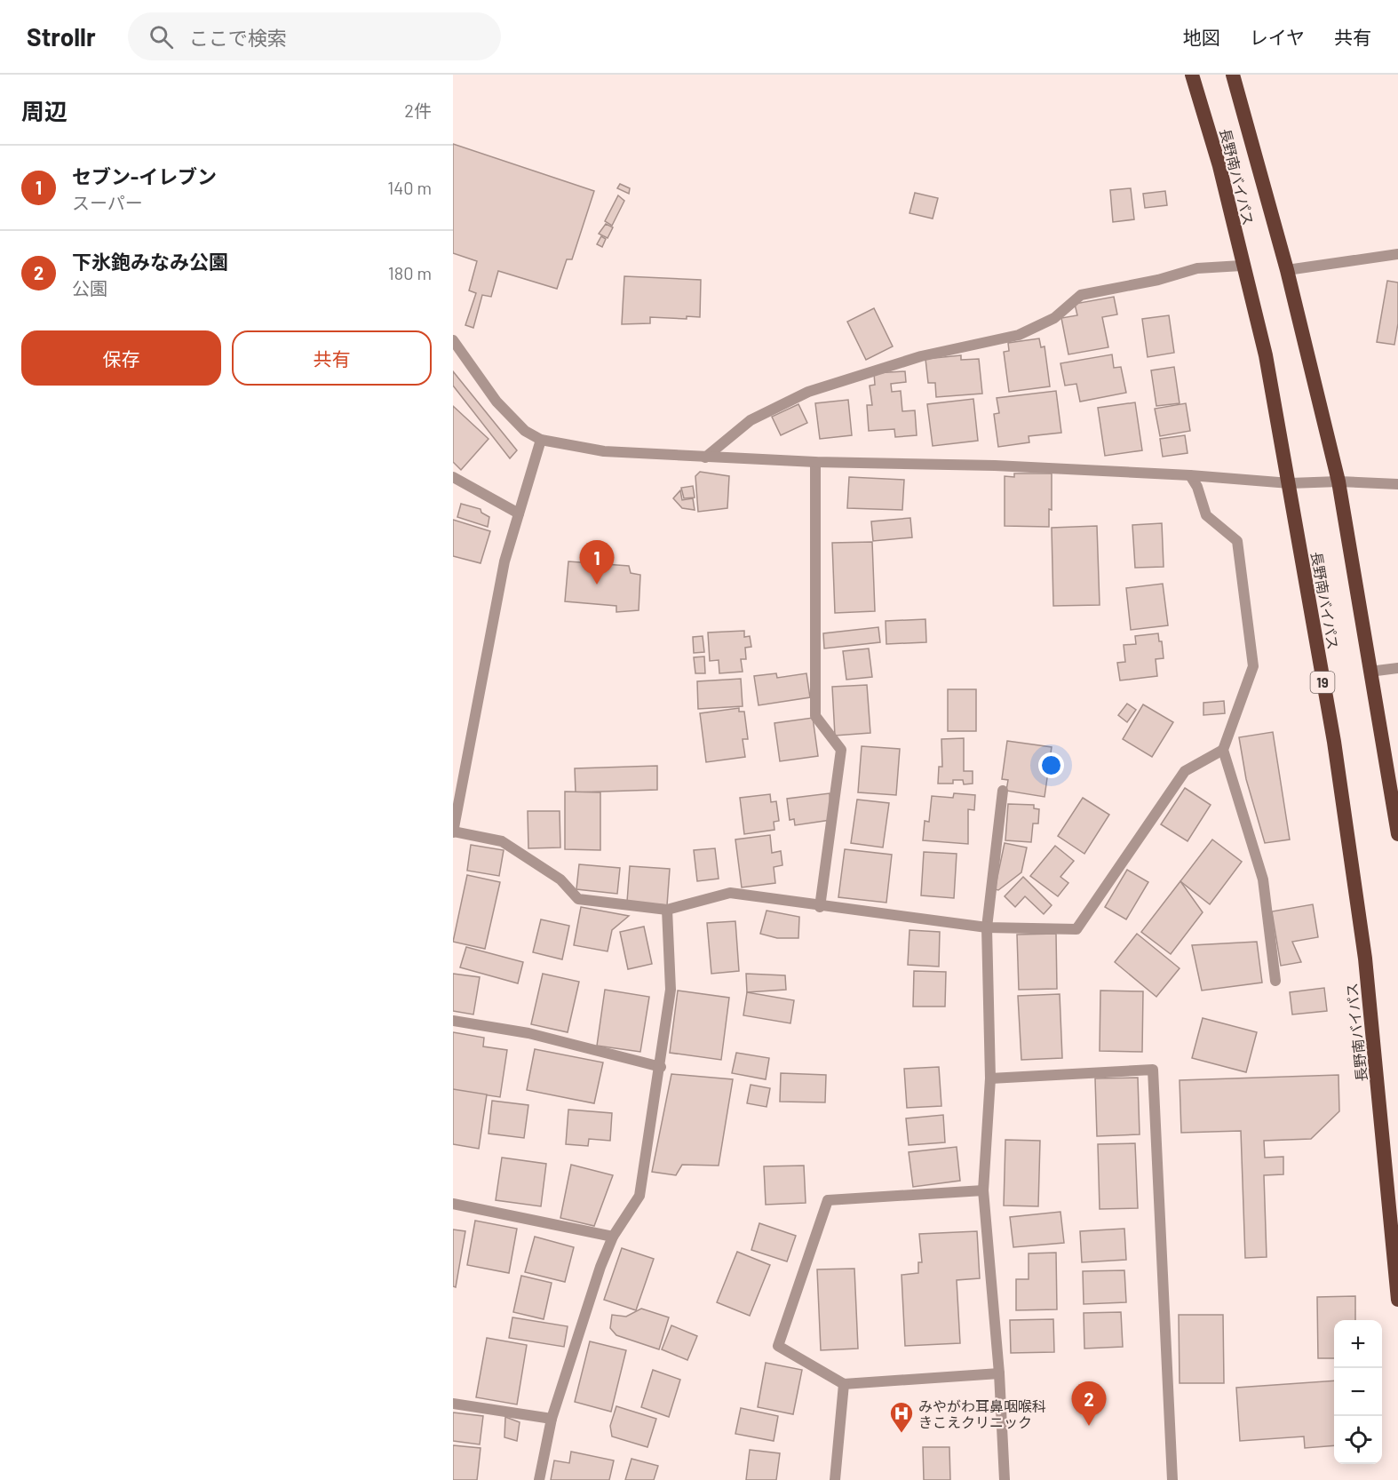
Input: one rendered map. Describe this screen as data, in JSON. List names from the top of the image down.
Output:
{
  "streets": {
    "highway": ["長野南バイパス", "19"]
  },
  "places": {
    "hospital": ["みやがわ耳鼻咽喉科 きこえクリニック"]
  },
  "page": {
    "header": "Strollr",
    "search": "ここで検索",
    "nav": ["地図", "レイヤ", "共有"],
    "heading": ["周辺", "2件"],
    "list": [
      {
        "mark": "1",
        "name": "セブン-イレブン",
        "note": "スーパー",
        "value": "140 m"
      },
      {
        "mark": "2",
        "name": "下氷鉋みなみ公園",
        "note": "公園",
        "value": "180 m"
      }
    ],
    "buttons": ["保存", "共有"],
    "pins": ["1", "2"],
    "map_buttons": ["+", "−"]
  }
}
